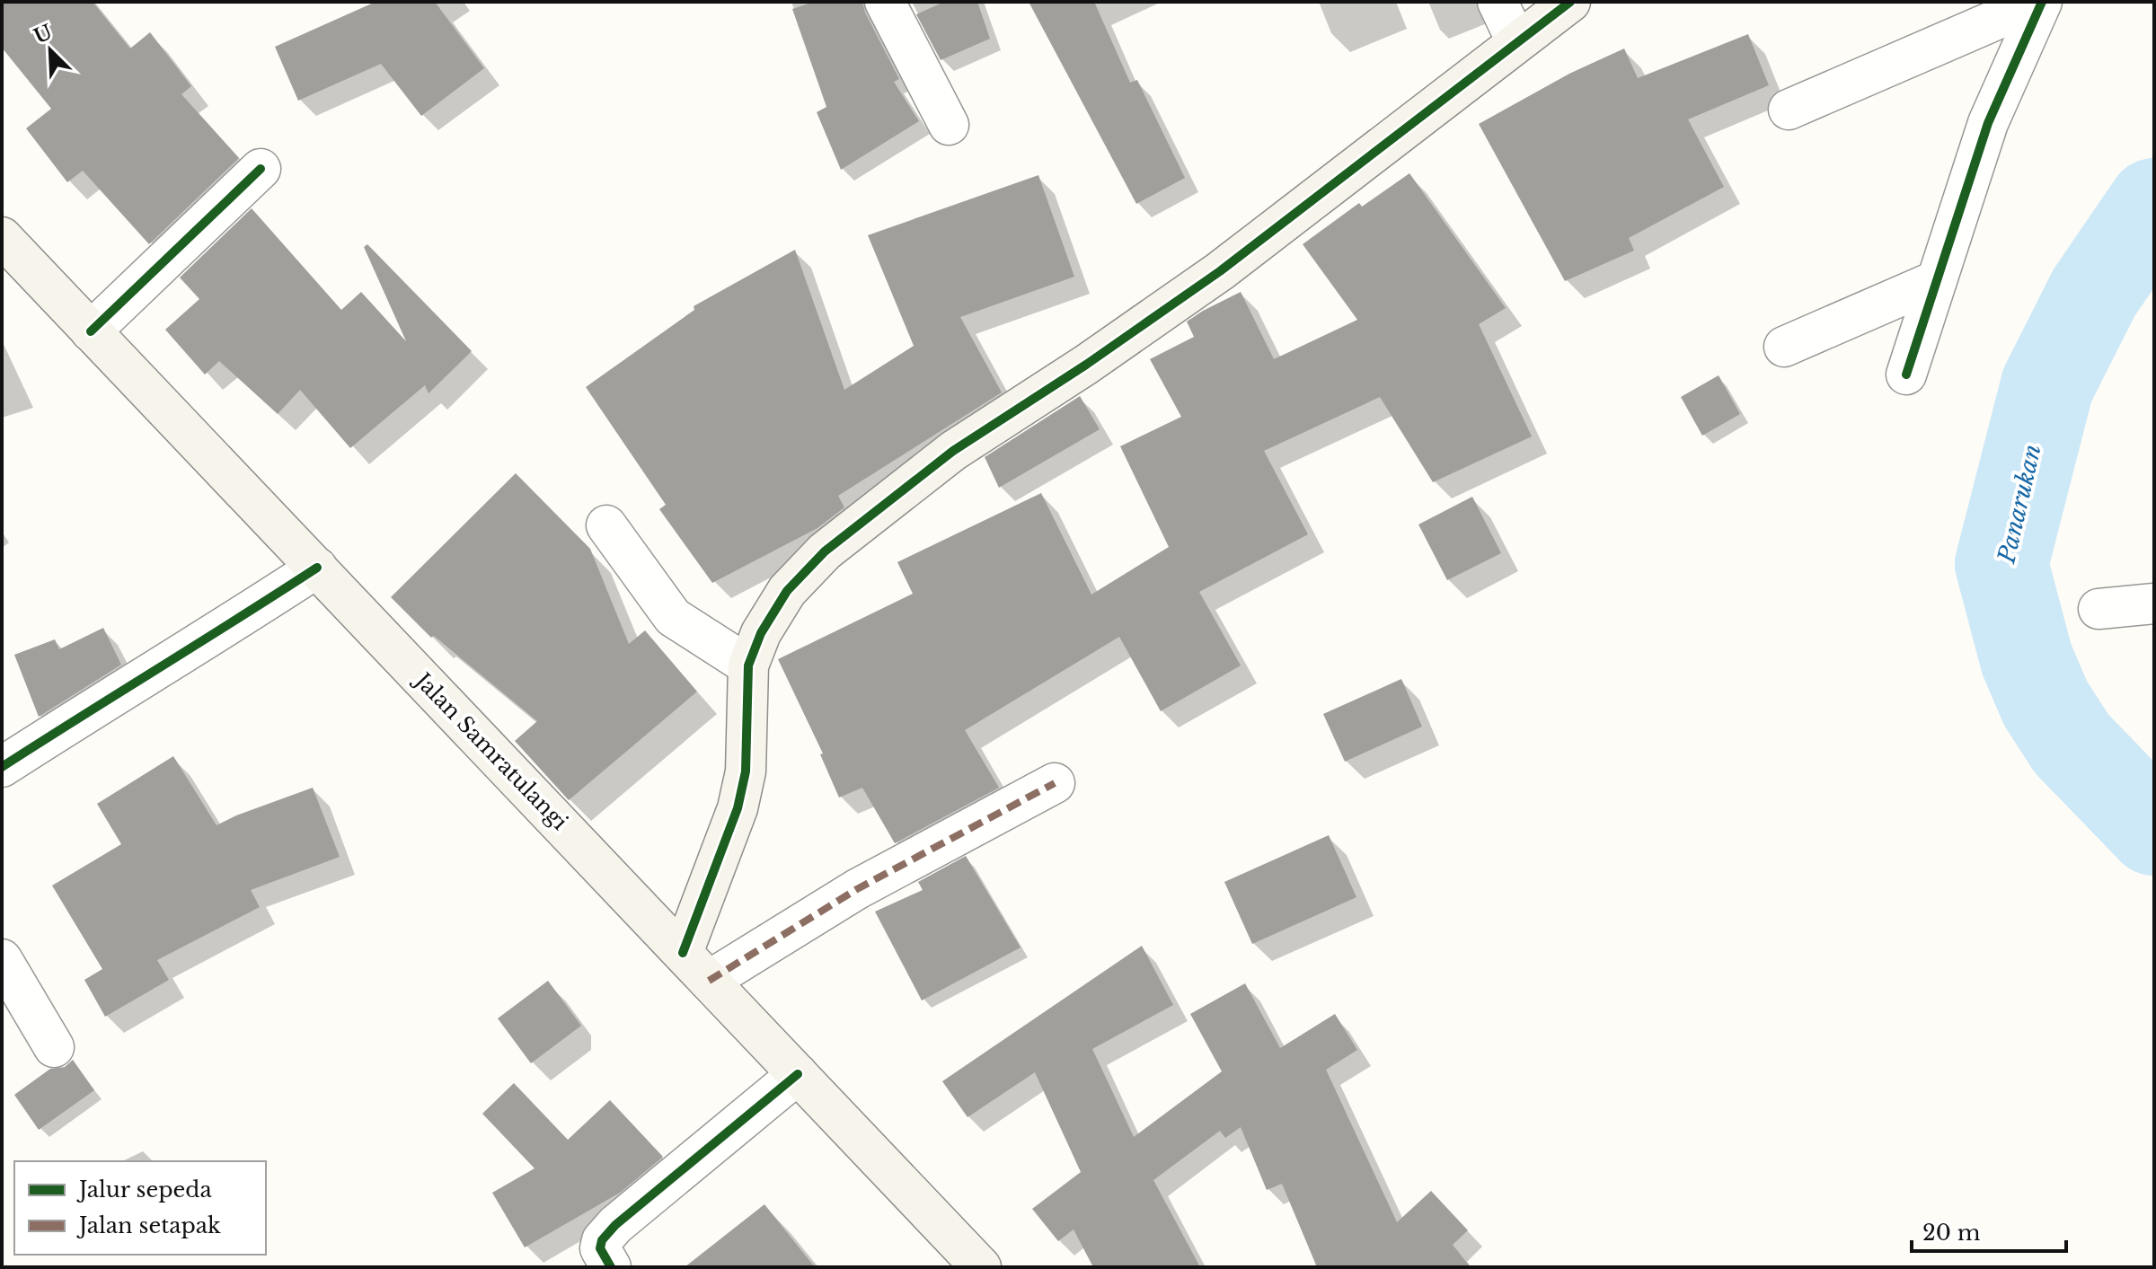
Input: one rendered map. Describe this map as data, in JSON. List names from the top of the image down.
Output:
{
  "streets": {
    "main road": ["Jalan Samratulangi"]
  },
  "water": ["Panarukan"],
  "legend": ["Jalur sepeda", "Jalan setapak"],
  "scale_bar": "20 m",
  "north": "top left"
}
